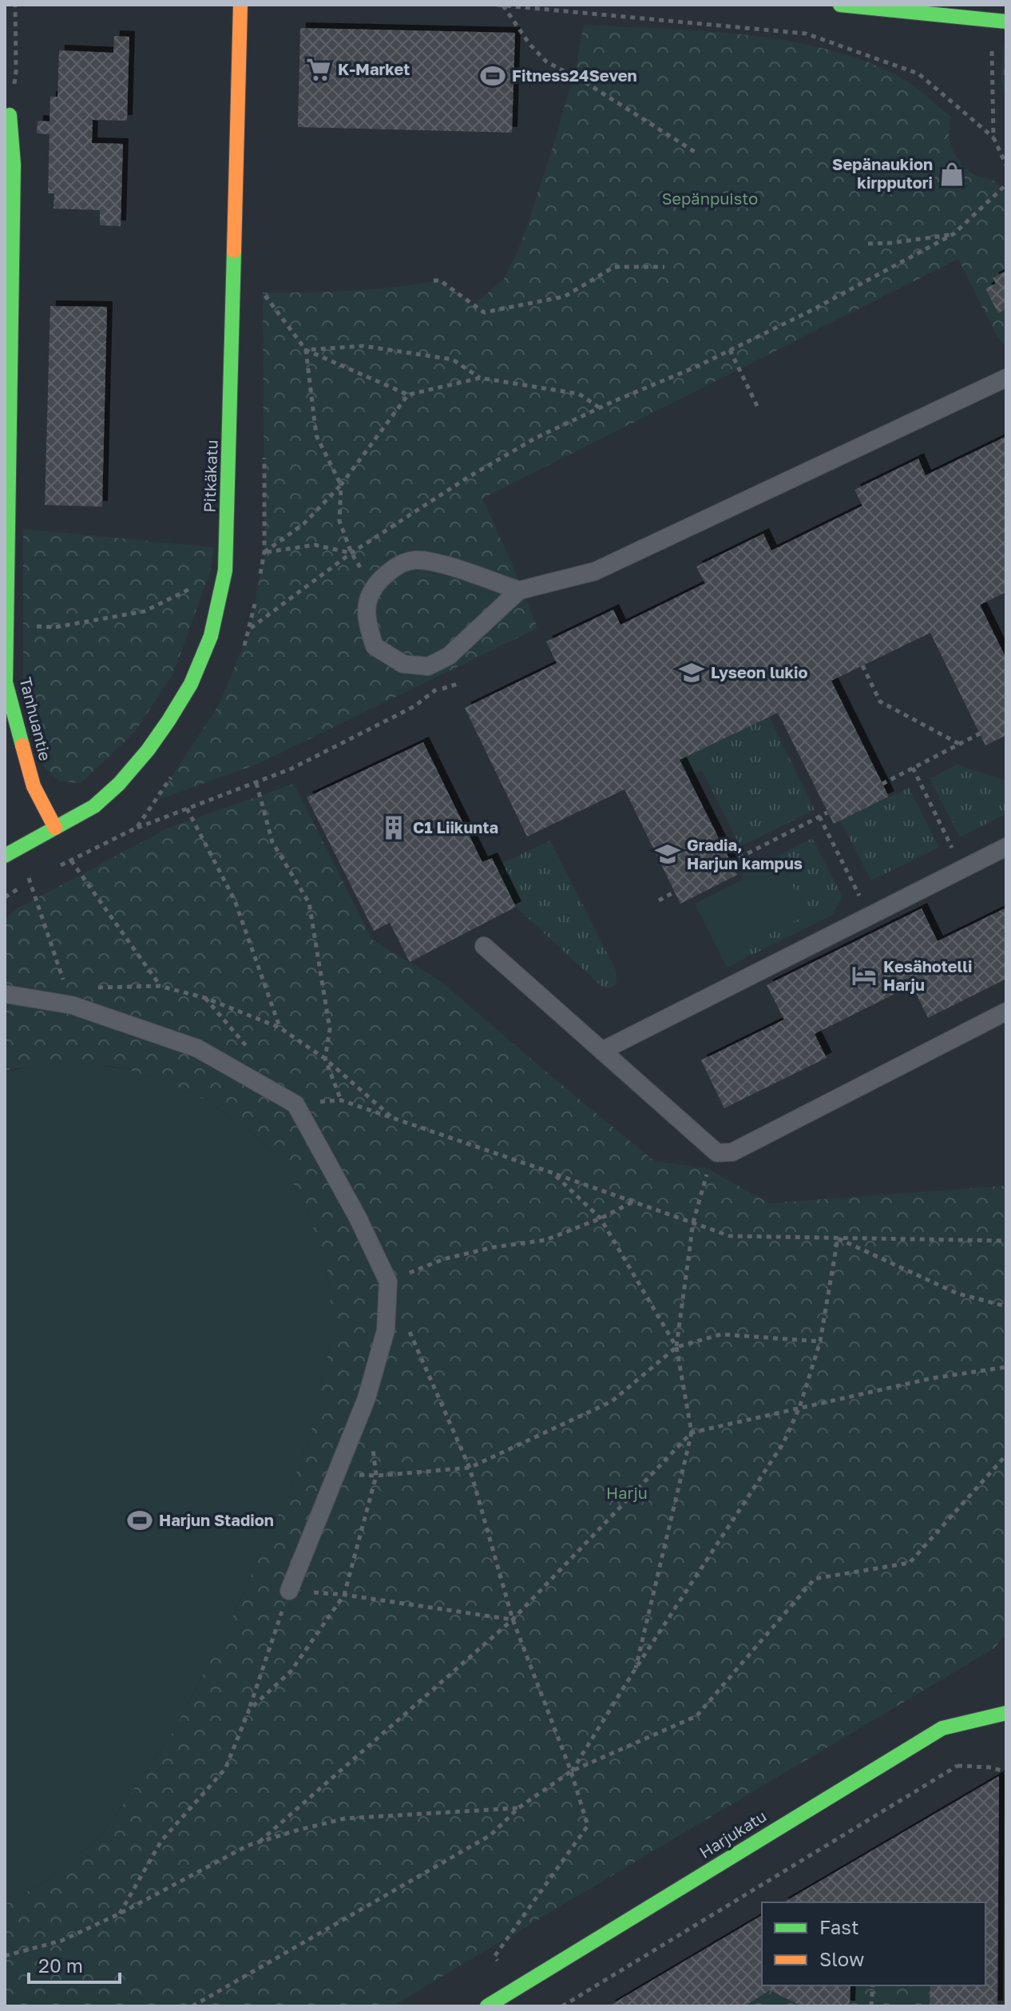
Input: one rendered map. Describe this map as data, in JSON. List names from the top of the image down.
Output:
{
  "streets": {
    "street": ["Pitkäkatu", "Tanhuantie", "Harjukatu"]
  },
  "crossings": [
    ["Pitkäkatu", "Tanhuantie"]
  ],
  "parks": ["Sepänpuisto", "Harju"],
  "places": {
    "supermarket": ["K-Market"],
    "sports": ["Fitness24Seven", "Harjun Stadion"],
    "shop": ["Sepänaukion kirpputori"],
    "school or university": ["Lyseon lukio", "Gradia, Harjun kampus"],
    "building": ["C1 Liikunta"],
    "hotel": ["Kesähotelli Harju"]
  },
  "legend": ["Fast", "Slow"],
  "scale_bar": "20 m"
}
